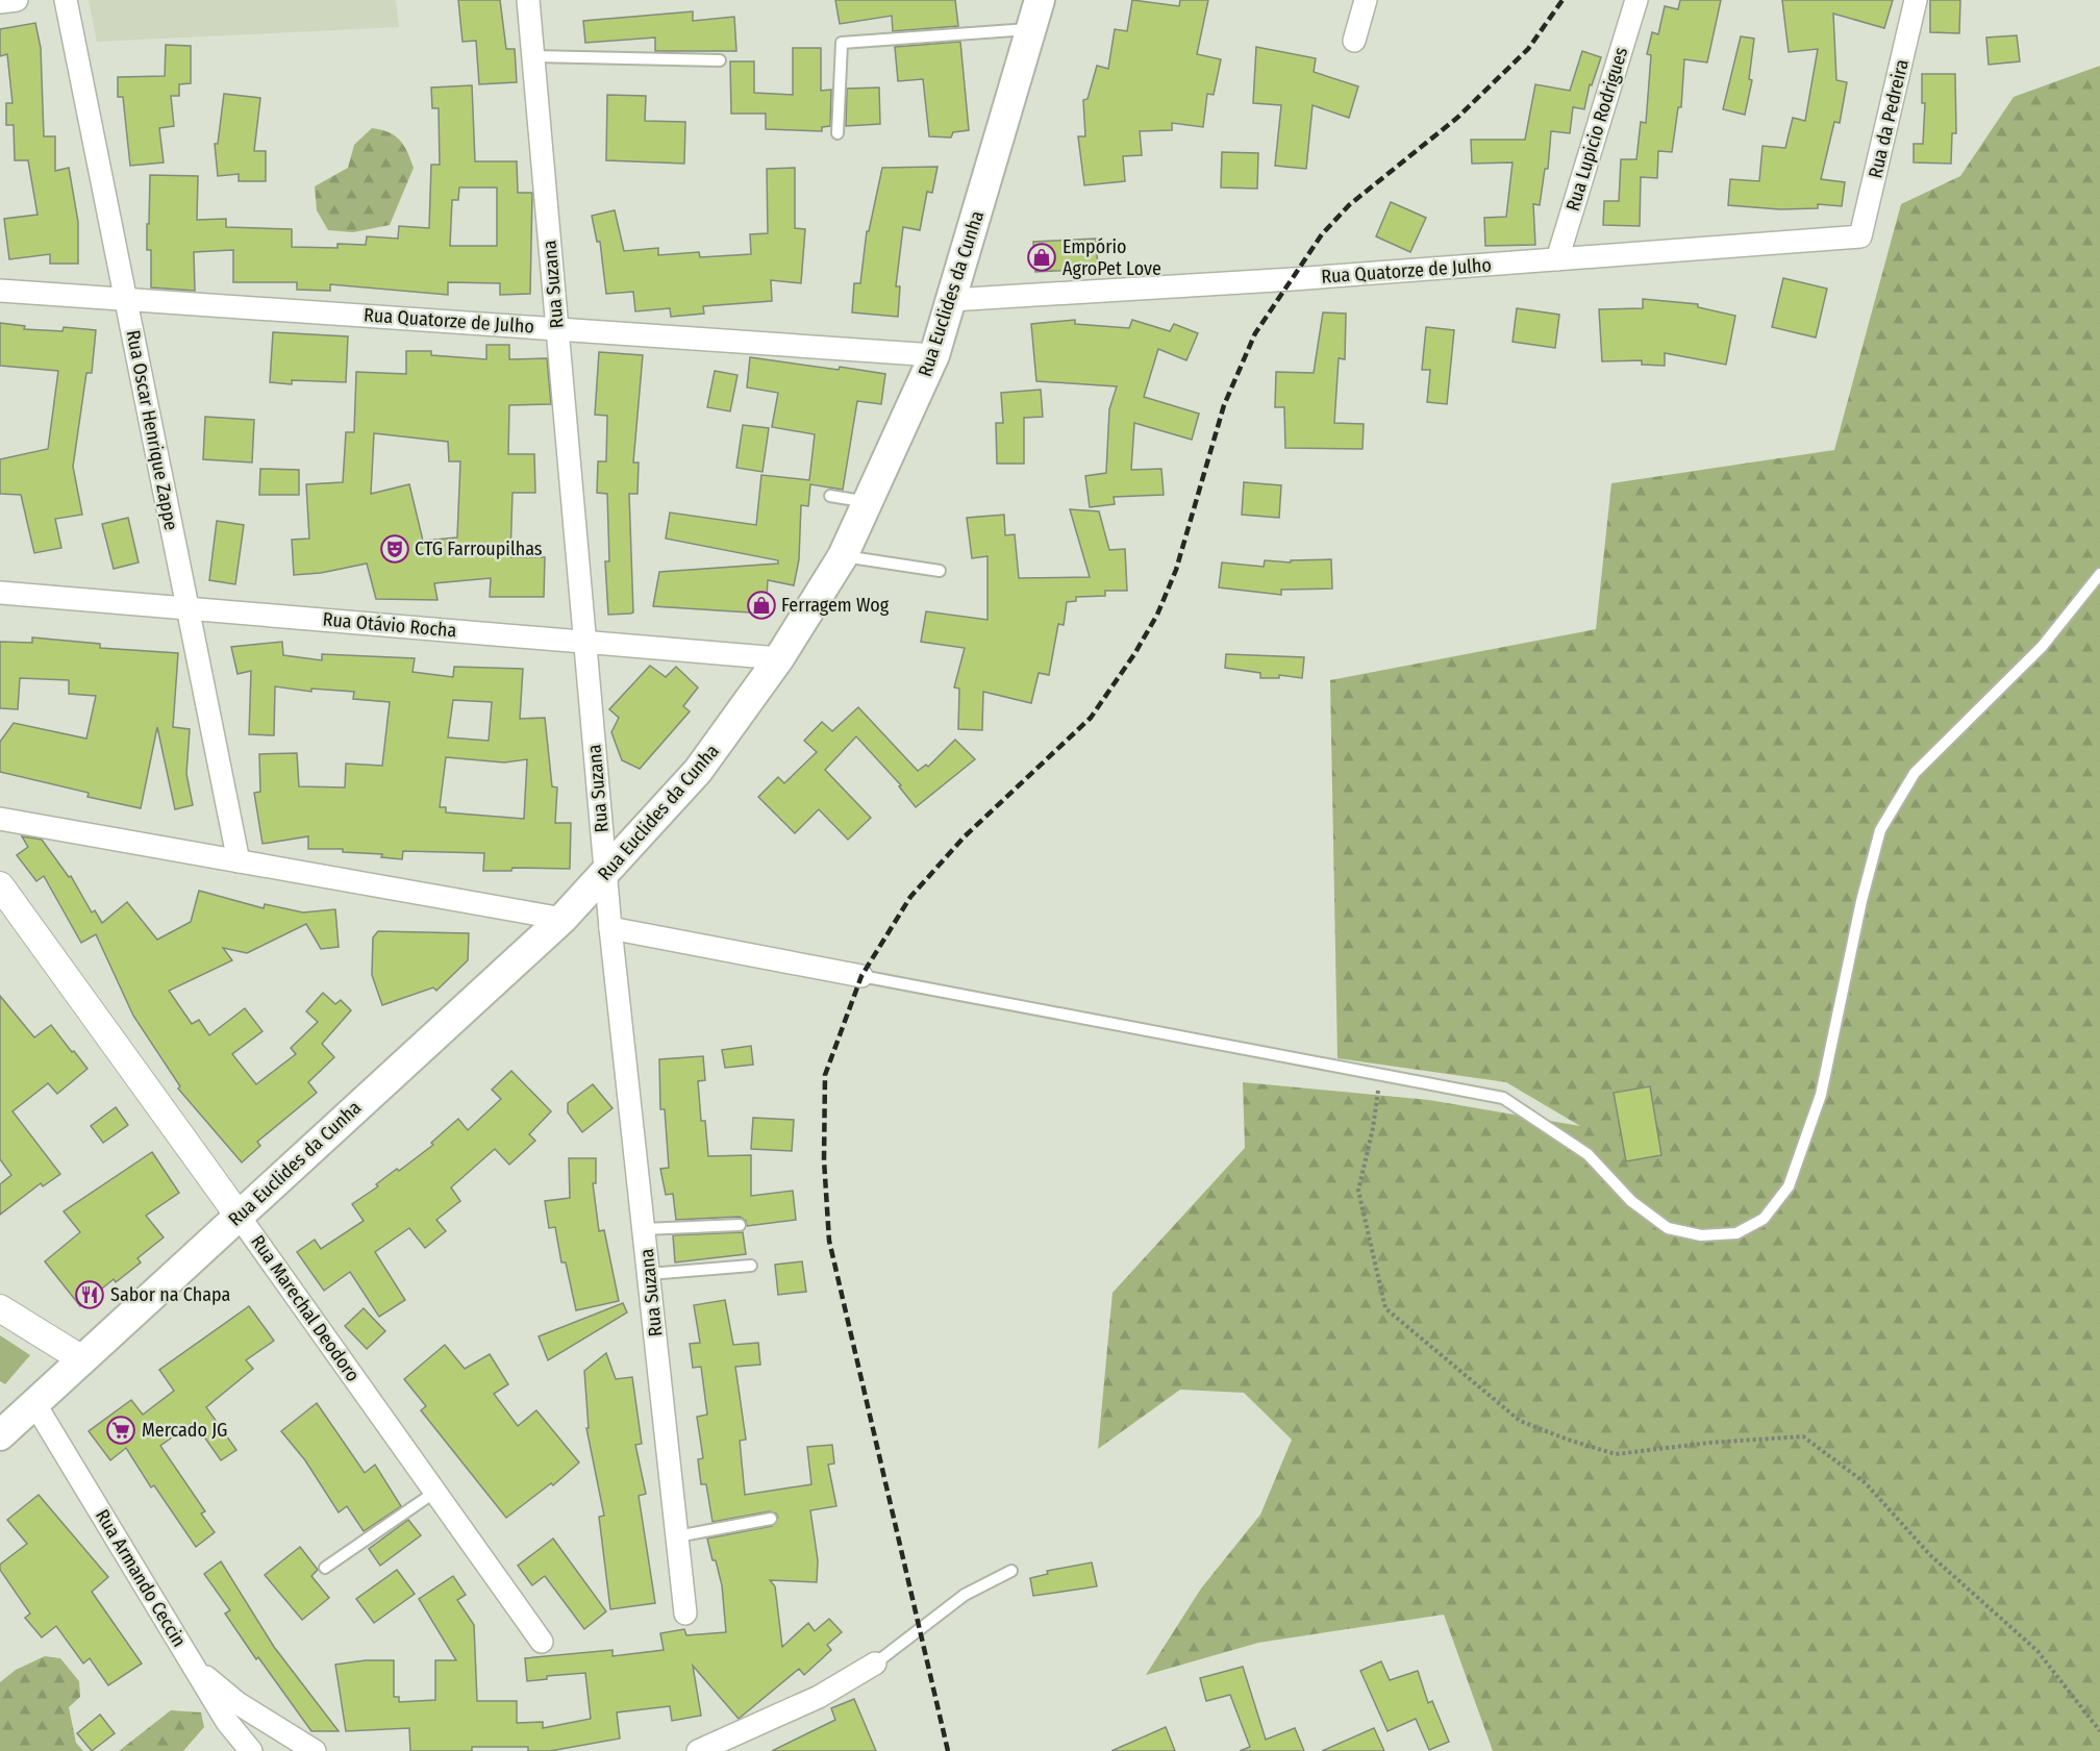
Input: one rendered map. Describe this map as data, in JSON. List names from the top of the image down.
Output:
{
  "streets": {
    "main road": ["Rua Euclides da Cunha"],
    "street": [
      "Rua da Pedreira",
      "Rua Lupicio Rodrigues",
      "Rua Quatorze de Julho",
      "Rua Suzana",
      "Rua Oscar Henrique Zappe",
      "Rua Otávio Rocha",
      "Rua Marechal Deodoro",
      "Rua Armando Ceccin"
    ]
  },
  "crossings": [
    ["Rua da Pedreira", "Rua Quatorze de Julho"],
    ["Rua Lupicio Rodrigues", "Rua Quatorze de Julho"],
    ["Rua Quatorze de Julho", "Rua Suzana"],
    ["Rua Quatorze de Julho", "Rua Euclides da Cunha"],
    ["Rua Quatorze de Julho", "Rua Oscar Henrique Zappe"],
    ["Rua Suzana", "Rua Euclides da Cunha"],
    ["Rua Suzana", "Rua Otávio Rocha"],
    ["Rua Euclides da Cunha", "Rua Otávio Rocha"],
    ["Rua Euclides da Cunha", "Rua Marechal Deodoro"],
    ["Rua Euclides da Cunha", "Rua Armando Ceccin"],
    ["Rua Oscar Henrique Zappe", "Rua Otávio Rocha"]
  ],
  "places": {
    "shop": ["Empório AgroPet Love", "Ferragem Wog"],
    "theatre": ["CTG Farroupilhas"],
    "restaurant": ["Sabor na Chapa"],
    "supermarket": ["Mercado JG"]
  }
}
